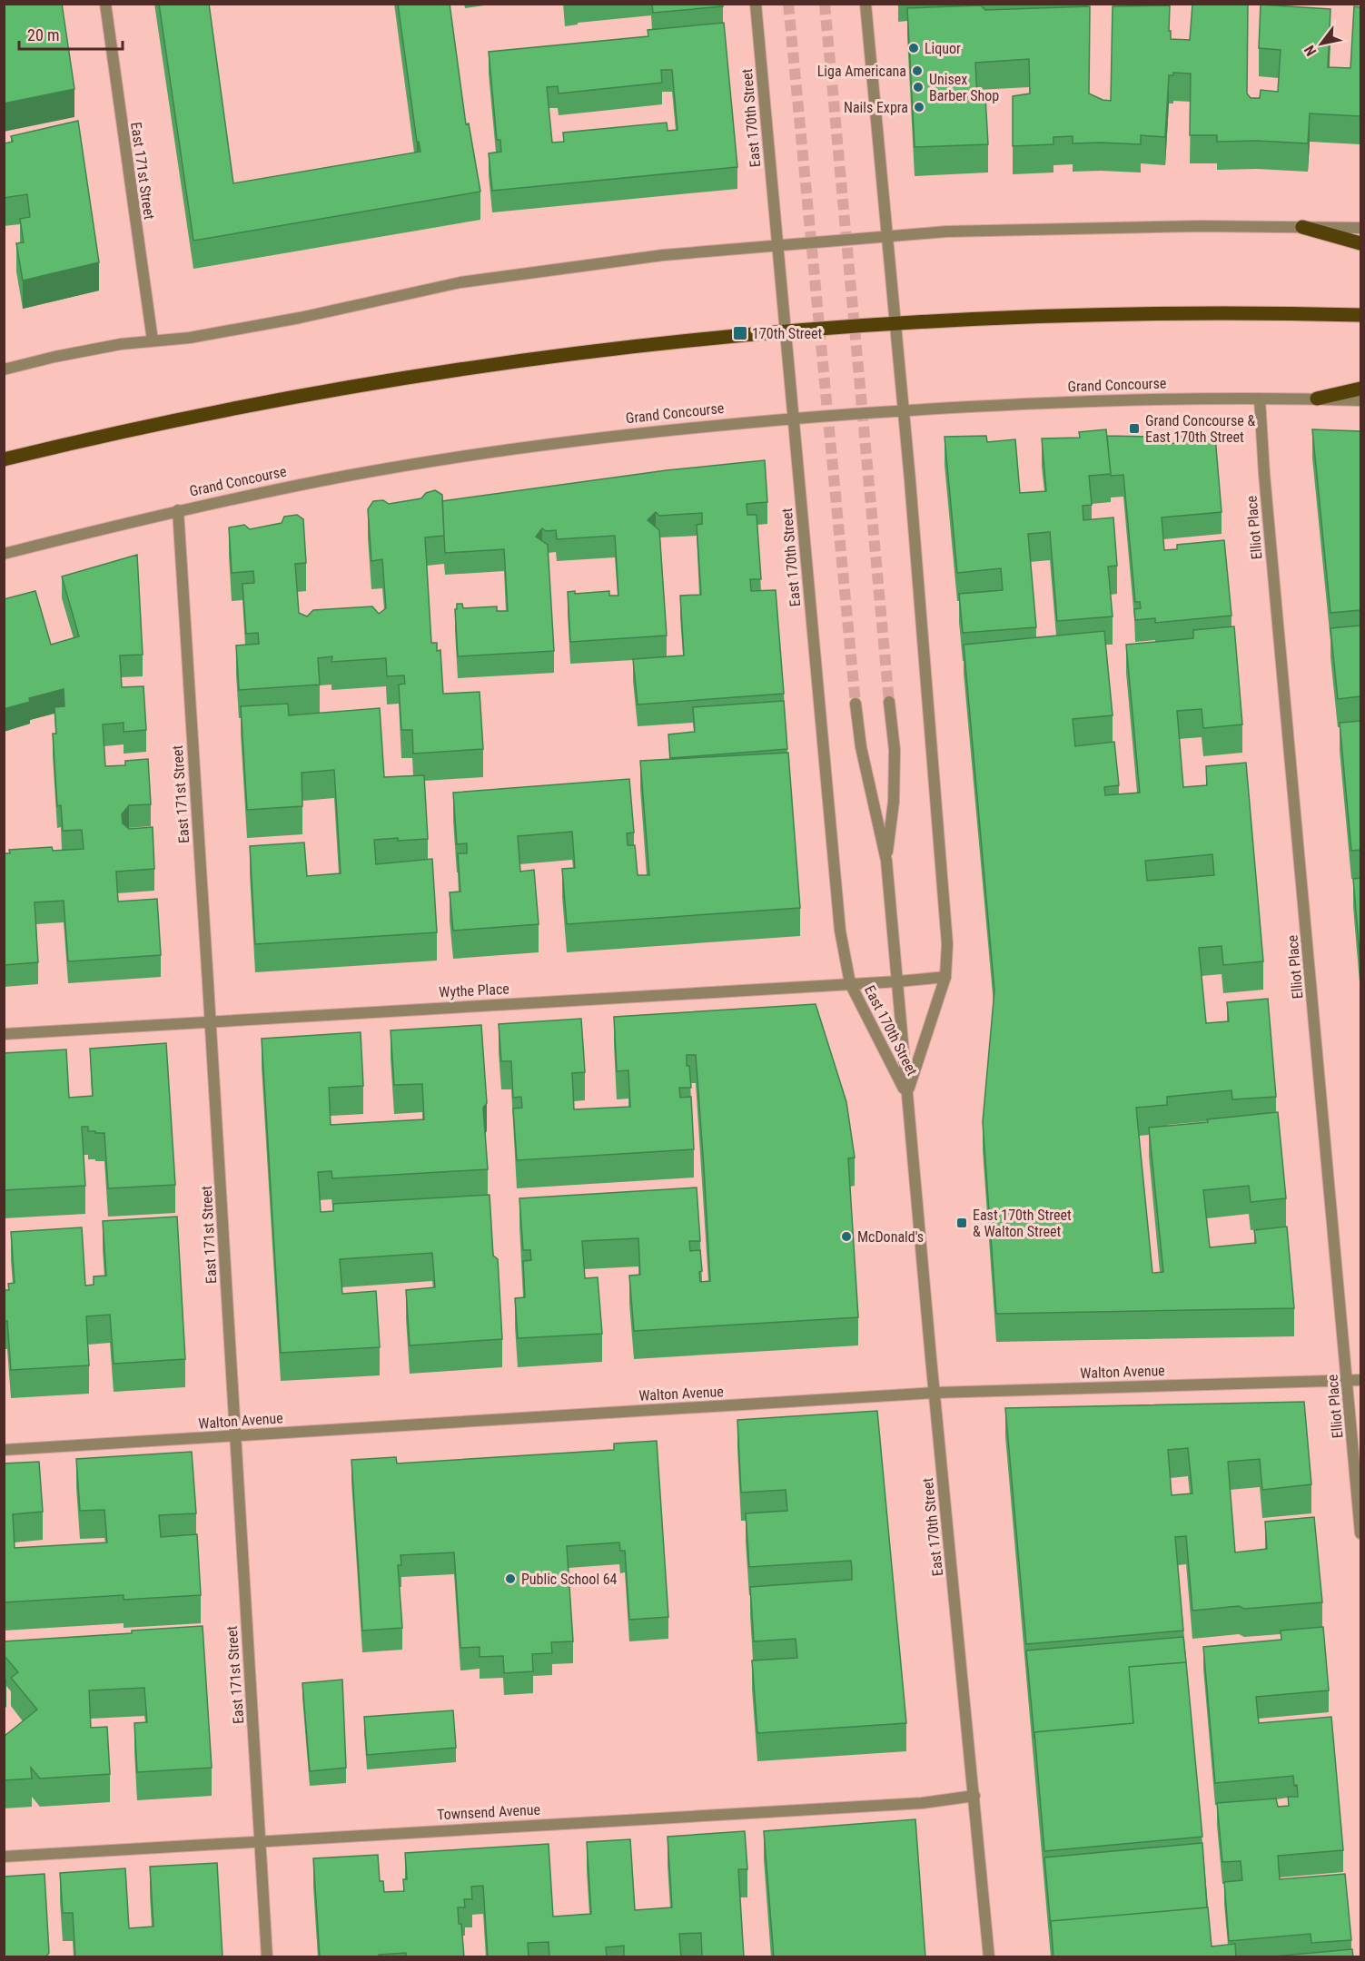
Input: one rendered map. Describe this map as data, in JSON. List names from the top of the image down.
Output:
{
  "streets": {
    "street": [
      "East 170th Street",
      "East 171st Street",
      "Grand Concourse",
      "Elliot Place",
      "Wythe Place",
      "Walton Avenue",
      "Townsend Avenue"
    ]
  },
  "crossings": [
    ["East 170th Street", "Grand Concourse"],
    ["East 170th Street", "Wythe Place"],
    ["East 170th Street", "Walton Avenue"],
    ["East 170th Street", "Townsend Avenue"],
    ["East 171st Street", "Grand Concourse"],
    ["East 171st Street", "Wythe Place"],
    ["East 171st Street", "Walton Avenue"],
    ["East 171st Street", "Townsend Avenue"],
    ["Grand Concourse", "Elliot Place"],
    ["Elliot Place", "Walton Avenue"]
  ],
  "places": {
    "other": [
      "Liquor",
      "Liga Americana",
      "Unisex Barber Shop",
      "Nails Expra",
      "McDonald's",
      "Public School 64"
    ],
    "transit": ["170th Street", "Grand Concourse & East 170th Street", "East 170th Street & Walton Street"]
  },
  "scale_bar": "20 m",
  "north": "bottom left"
}
